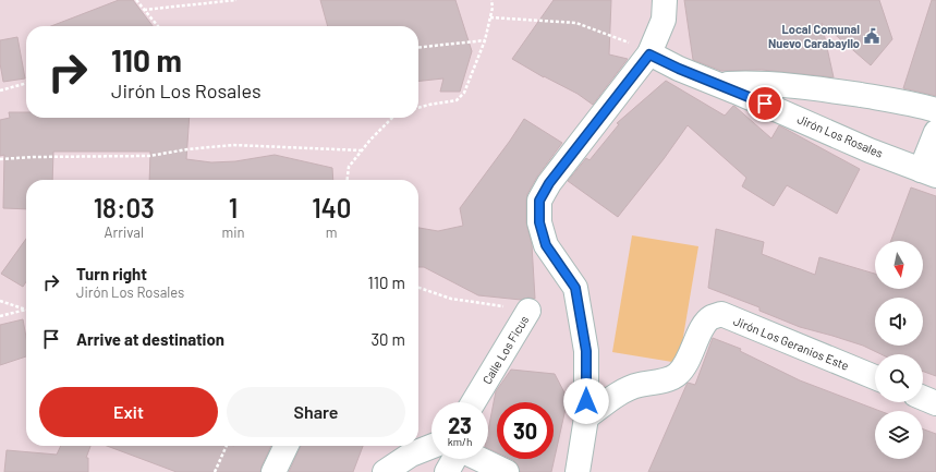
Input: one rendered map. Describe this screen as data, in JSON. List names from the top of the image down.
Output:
{
  "streets": {
    "street": ["Jirón Los Rosales", "Jirón Los Geranios Este", "Calle Los Ficus"]
  },
  "places": {
    "public building": ["Local Comunal Nuevo Carabayllo"]
  },
  "north": "bottom",
  "page": {
    "turn": ["110 m", "Jirón Los Rosales"],
    "eta": [
      "18:03",
      "Arrival",
      "1",
      "min",
      "140",
      "m"
    ],
    "list": [
      {
        "name": "Turn right",
        "note": "Jirón Los Rosales",
        "value": "110 m"
      },
      {
        "name": "Arrive at destination",
        "value": "30 m"
      }
    ],
    "buttons": ["Exit", "Share"],
    "speed": "23 km/h",
    "limit": "30"
  }
}
